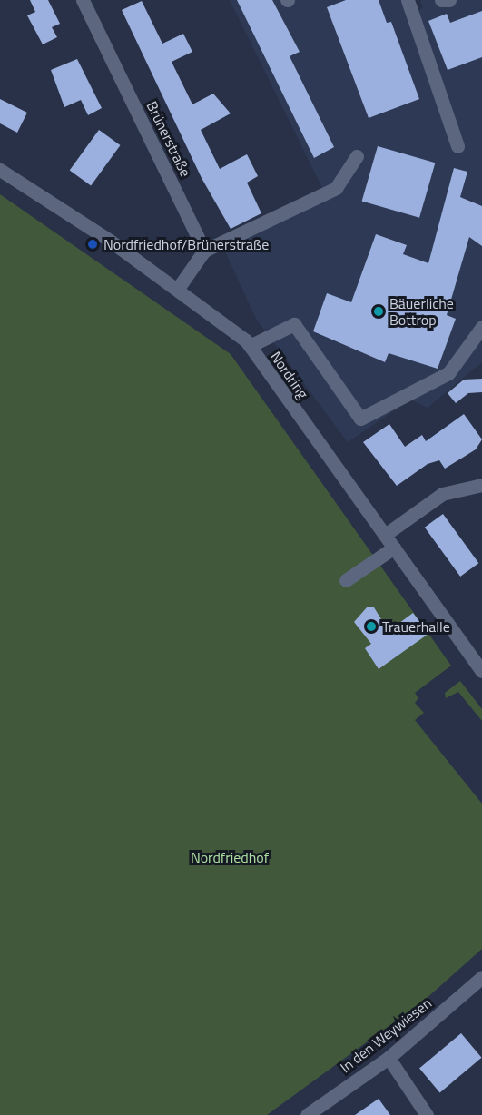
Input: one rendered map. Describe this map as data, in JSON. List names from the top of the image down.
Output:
{
  "streets": {
    "street": ["Brünerstraße", "Nordring", "In den Weywiesen"]
  },
  "parks": ["Nordfriedhof"],
  "places": ["Nordfriedhof/Brünerstraße", "Bäuerliche Bottrop", "Trauerhalle"]
}
